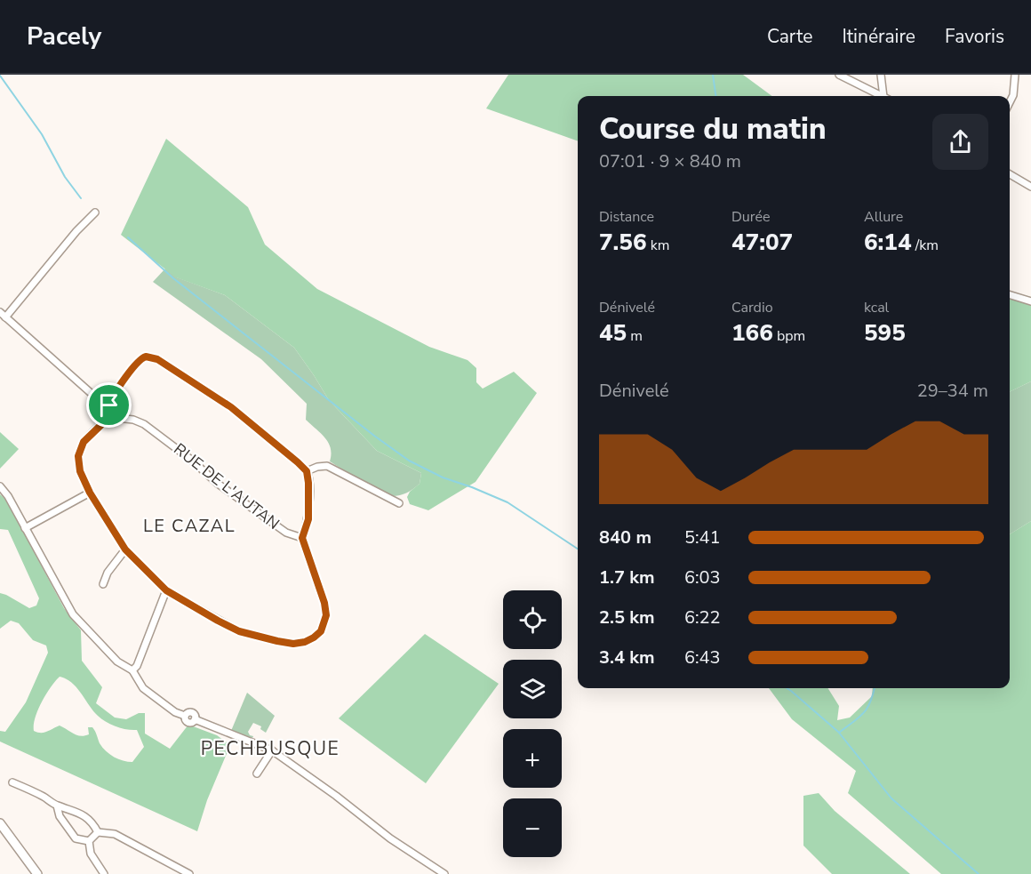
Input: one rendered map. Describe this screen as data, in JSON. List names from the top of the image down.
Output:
{
  "streets": {
    "street": ["RUE DE L'AUTAN"]
  },
  "districts": ["LE CAZAL", "PECHBUSQUE"],
  "page": {
    "header": "Pacely",
    "nav": ["Carte", "Itinéraire", "Favoris"],
    "heading": ["Course du matin", "07:01 · 9 × 840 m"],
    "stats": [
      ["Distance", "7.56 km"],
      ["Durée", "47:07"],
      ["Allure", "6:14 /km"],
      ["Dénivelé", "45 m"],
      ["Cardio", "166 bpm"],
      ["kcal", "595"]
    ],
    "chart": ["Dénivelé", "29–34 m"],
    "list": [
      {
        "name": "840 m",
        "note": "5:41"
      },
      {
        "name": "1.7 km",
        "note": "6:03"
      },
      {
        "name": "2.5 km",
        "note": "6:22"
      },
      {
        "name": "3.4 km",
        "note": "6:43"
      }
    ],
    "map_buttons": ["+", "−"]
  }
}
